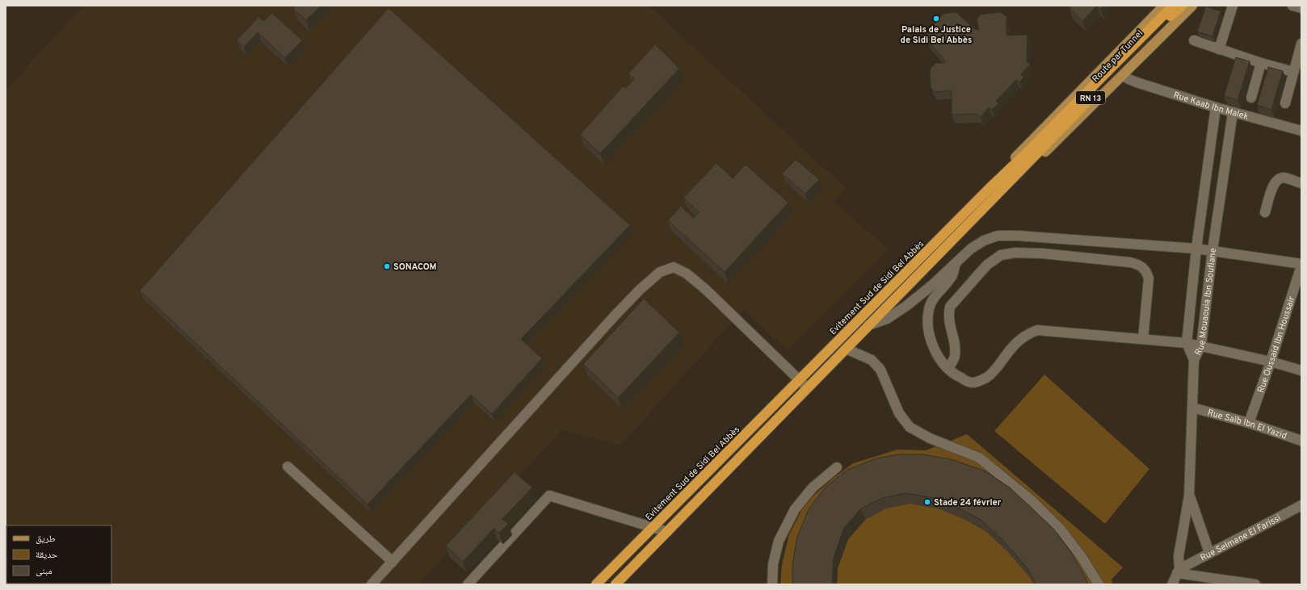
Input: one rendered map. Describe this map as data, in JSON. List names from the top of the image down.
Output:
{
  "streets": {
    "highway": ["Route par Tunnel", "RN 13", "Evitement Sud de Sidi Bel Abbès"],
    "street": [
      "Rue Kaab Ibn Malek",
      "Rue Mouaouia Ibn Soufiane",
      "Rue Oussaid Ibn Houssair",
      "Rue Saïb Ibn El Yazid",
      "Rue Selmane El Farissi"
    ]
  },
  "crossings": [
    ["Rue Kaab Ibn Malek", "Rue Mouaouia Ibn Soufiane"],
    ["Rue Mouaouia Ibn Soufiane", "Rue Saïb Ibn El Yazid"],
    ["Rue Mouaouia Ibn Soufiane", "Rue Selmane El Farissi"],
    ["Rue Oussaid Ibn Houssair", "Rue Saïb Ibn El Yazid"]
  ],
  "places": ["Palais de Justice de Sidi Bel Abbès", "SONACOM", "Stade 24 février"],
  "legend": ["طريق", "حديقة", "مبنى"]
}
